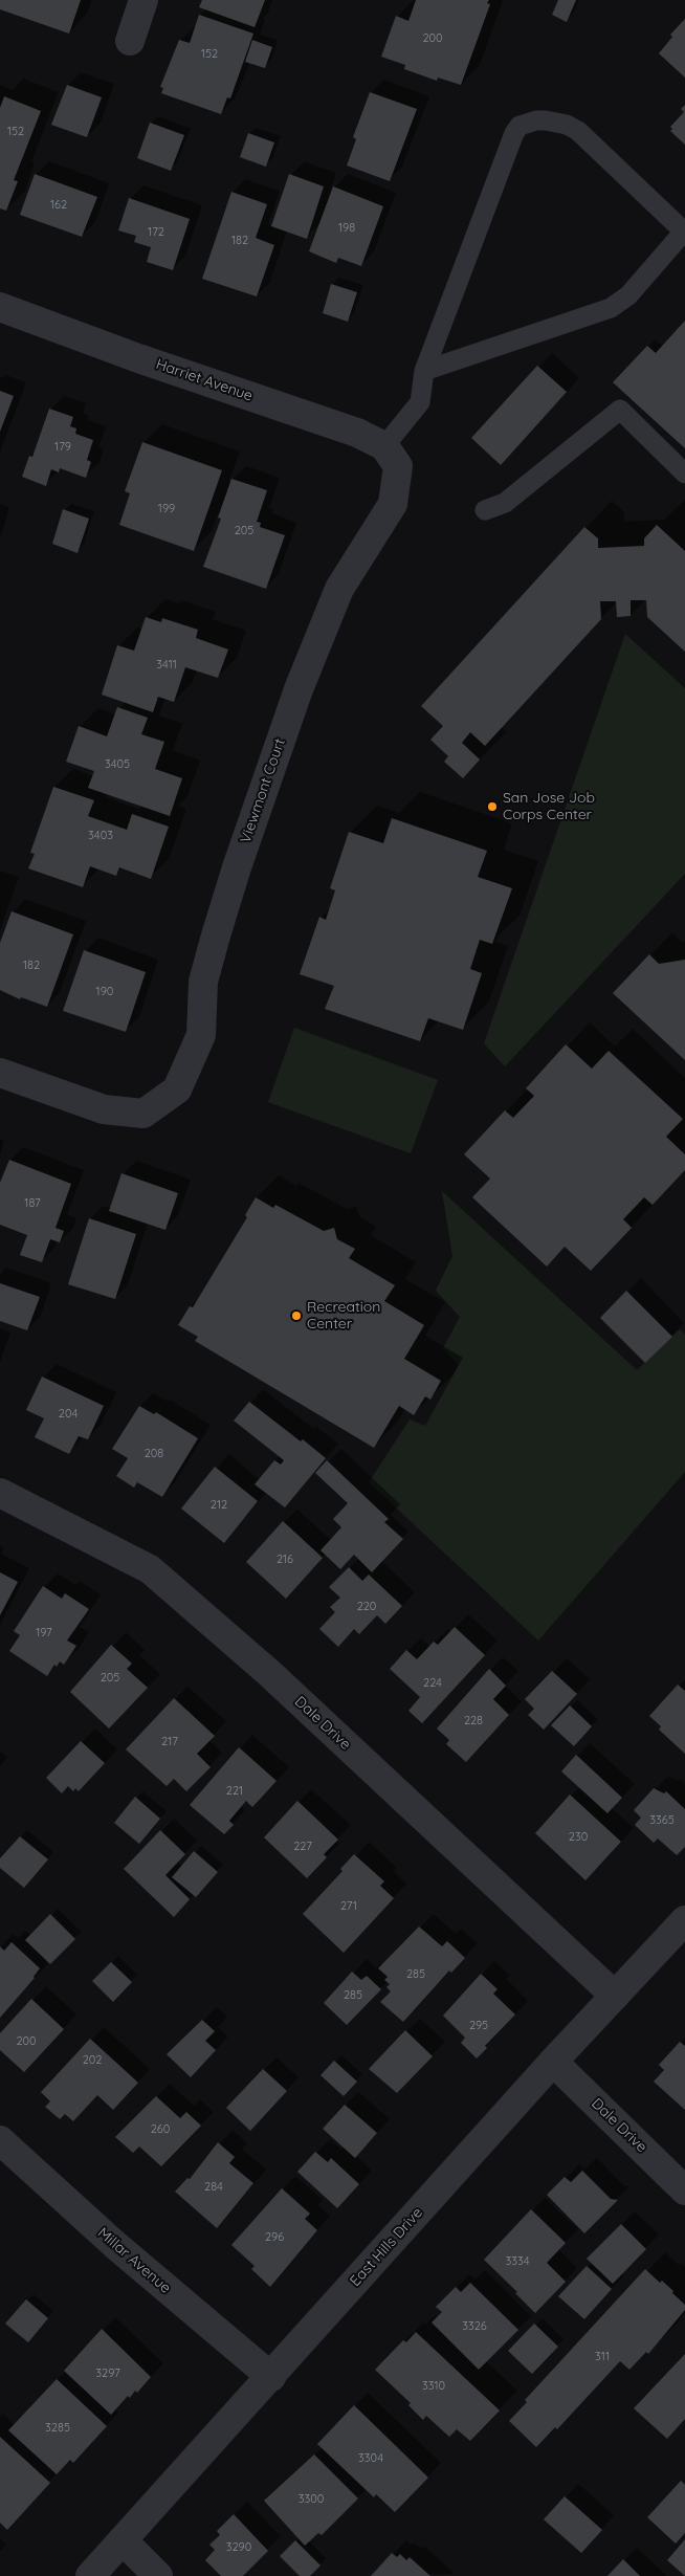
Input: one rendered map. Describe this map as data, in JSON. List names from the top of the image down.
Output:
{
  "streets": {
    "street": [
      "Harriet Avenue",
      "Viewmont Court",
      "Dale Drive",
      "East Hills Drive",
      "Millar Avenue"
    ]
  },
  "crossings": [
    ["Harriet Avenue", "Viewmont Court"],
    ["Dale Drive", "East Hills Drive"],
    ["East Hills Drive", "Millar Avenue"]
  ],
  "places": ["San Jose Job Corps Center", "Recreation Center"],
  "house_numbers": [
    "200",
    "152",
    "152",
    "162",
    "198",
    "172",
    "182",
    "179",
    "199",
    "205",
    "3411",
    "3405",
    "3403",
    "182",
    "190",
    "187",
    "204",
    "208",
    "212",
    "216",
    "220",
    "197",
    "205",
    "224",
    "228",
    "217",
    "221",
    "3365",
    "230",
    "227",
    "271",
    "285",
    "285",
    "295",
    "200",
    "202",
    "260",
    "284",
    "296",
    "3334",
    "3326",
    "311",
    "3297",
    "3310",
    "3285",
    "3304",
    "3300",
    "3290"
  ]
}
